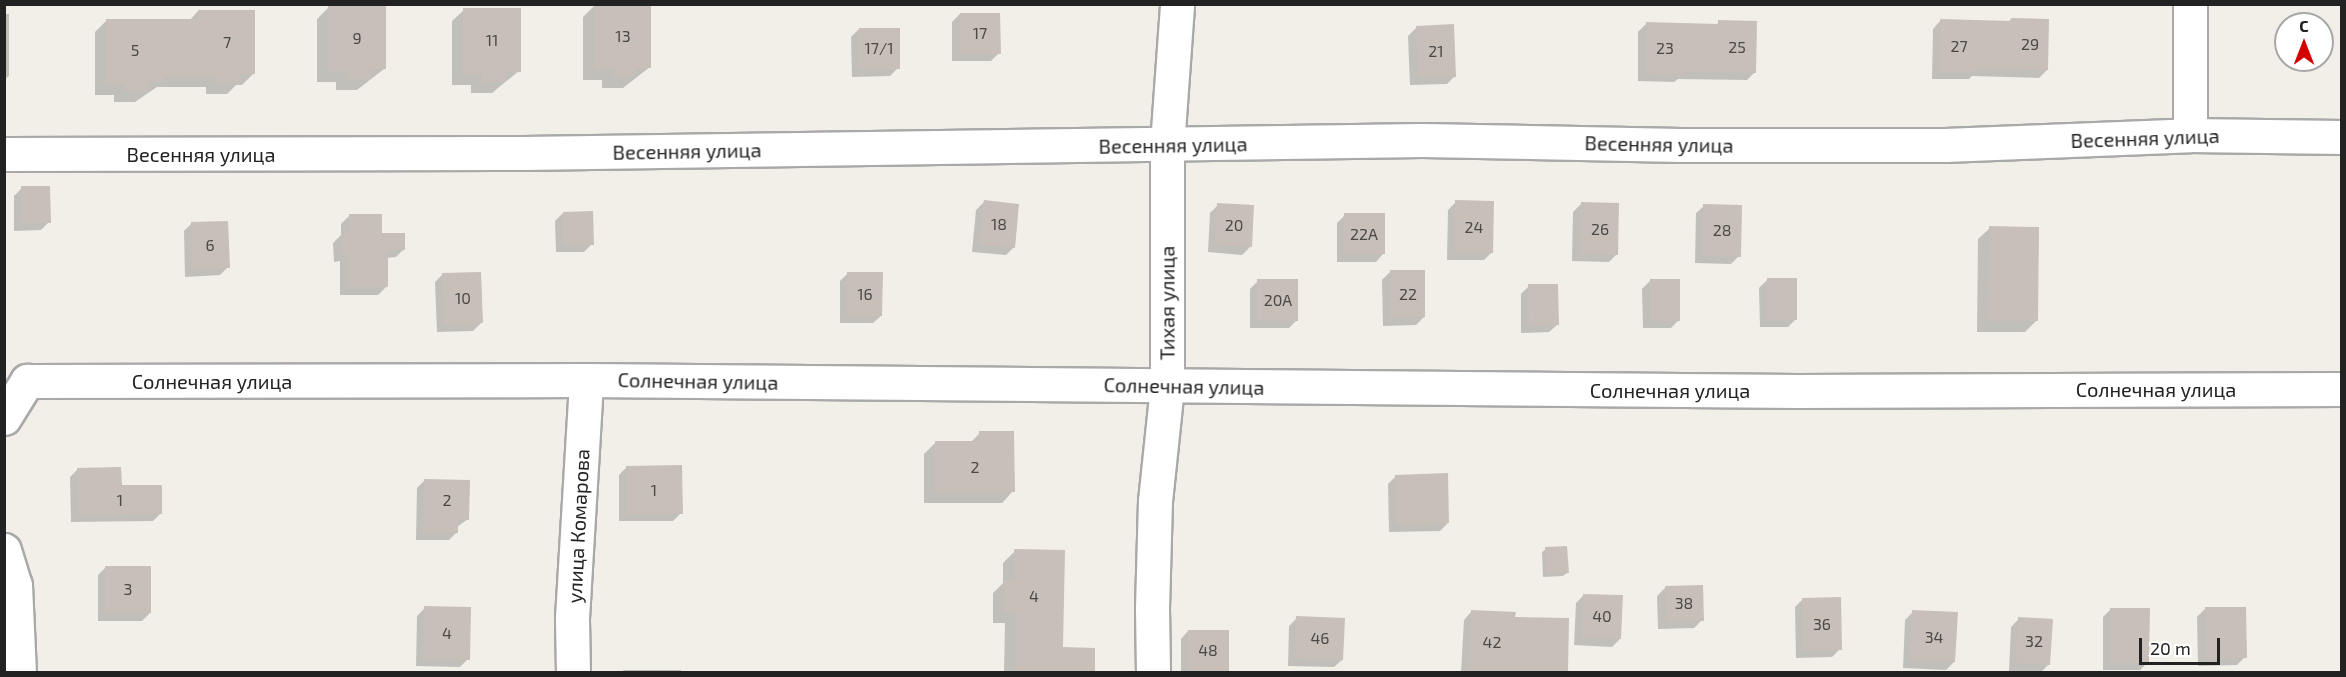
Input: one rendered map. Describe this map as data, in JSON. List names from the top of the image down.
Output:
{
  "streets": {
    "street": [
      "Весенняя улица",
      "Тихая улица",
      "Солнечная улица",
      "улица Комарова"
    ]
  },
  "crossings": [
    ["Весенняя улица", "Тихая улица"],
    ["Тихая улица", "Солнечная улица"],
    ["Солнечная улица", "улица Комарова"]
  ],
  "house_numbers": [
    "17",
    "13",
    "9",
    "11",
    "7",
    "29",
    "27",
    "25",
    "17/1",
    "23",
    "5",
    "21",
    "18",
    "20",
    "24",
    "26",
    "28",
    "22А",
    "6",
    "16",
    "22",
    "10",
    "20А",
    "2",
    "1",
    "1",
    "2",
    "3",
    "4",
    "38",
    "40",
    "36",
    "4",
    "34",
    "46",
    "32",
    "42",
    "48"
  ],
  "scale_bar": "20 m",
  "north": "top"
}
